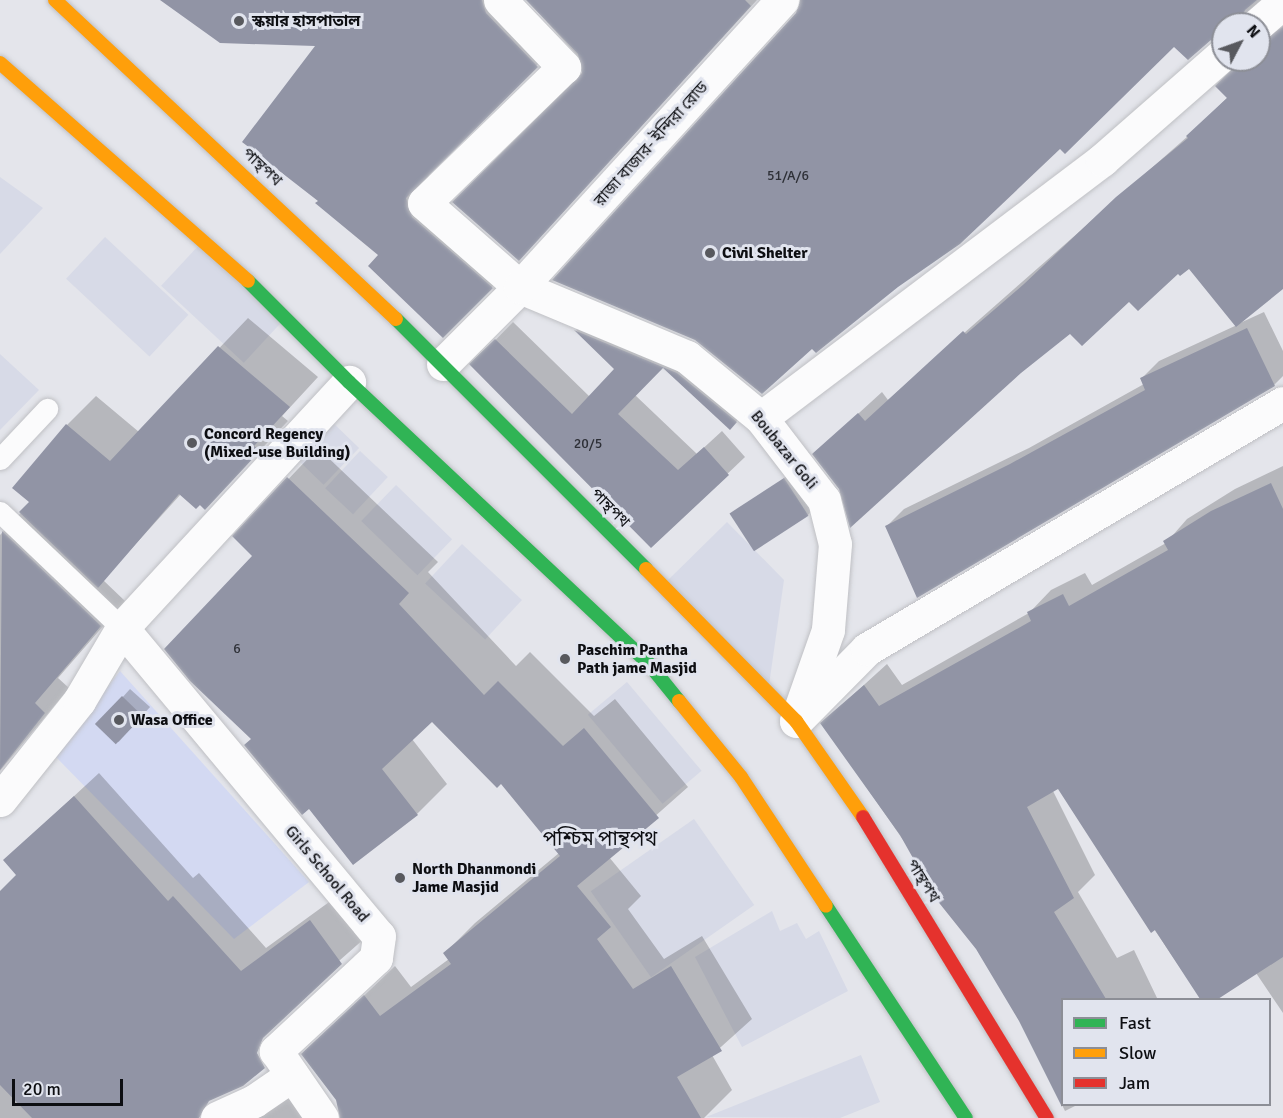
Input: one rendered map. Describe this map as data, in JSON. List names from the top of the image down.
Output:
{
  "streets": {
    "main road": ["পান্থপথ"],
    "street": ["রাজা বাজার- ইন্দিরা রোড", "Boubazar Goli", "Girls School Road"]
  },
  "crossings": [
    ["রাজা বাজার- ইন্দিরা রোড", "পান্থপথ"],
    ["রাজা বাজার- ইন্দিরা রোড", "Boubazar Goli"],
    ["পান্থপথ", "Boubazar Goli"]
  ],
  "districts": ["পশ্চিম পান্থপথ"],
  "places": [
    "স্কয়ার হাসপাতাল",
    "Civil Shelter",
    "Concord Regency (Mixed-use Building)",
    "Paschim Pantha Path jame Masjid",
    "Wasa Office",
    "North Dhanmondi Jame Masjid"
  ],
  "house_numbers": ["51/A/6", "20/5", "6"],
  "legend": ["Fast", "Slow", "Jam"],
  "scale_bar": "20 m",
  "north": "top right"
}
